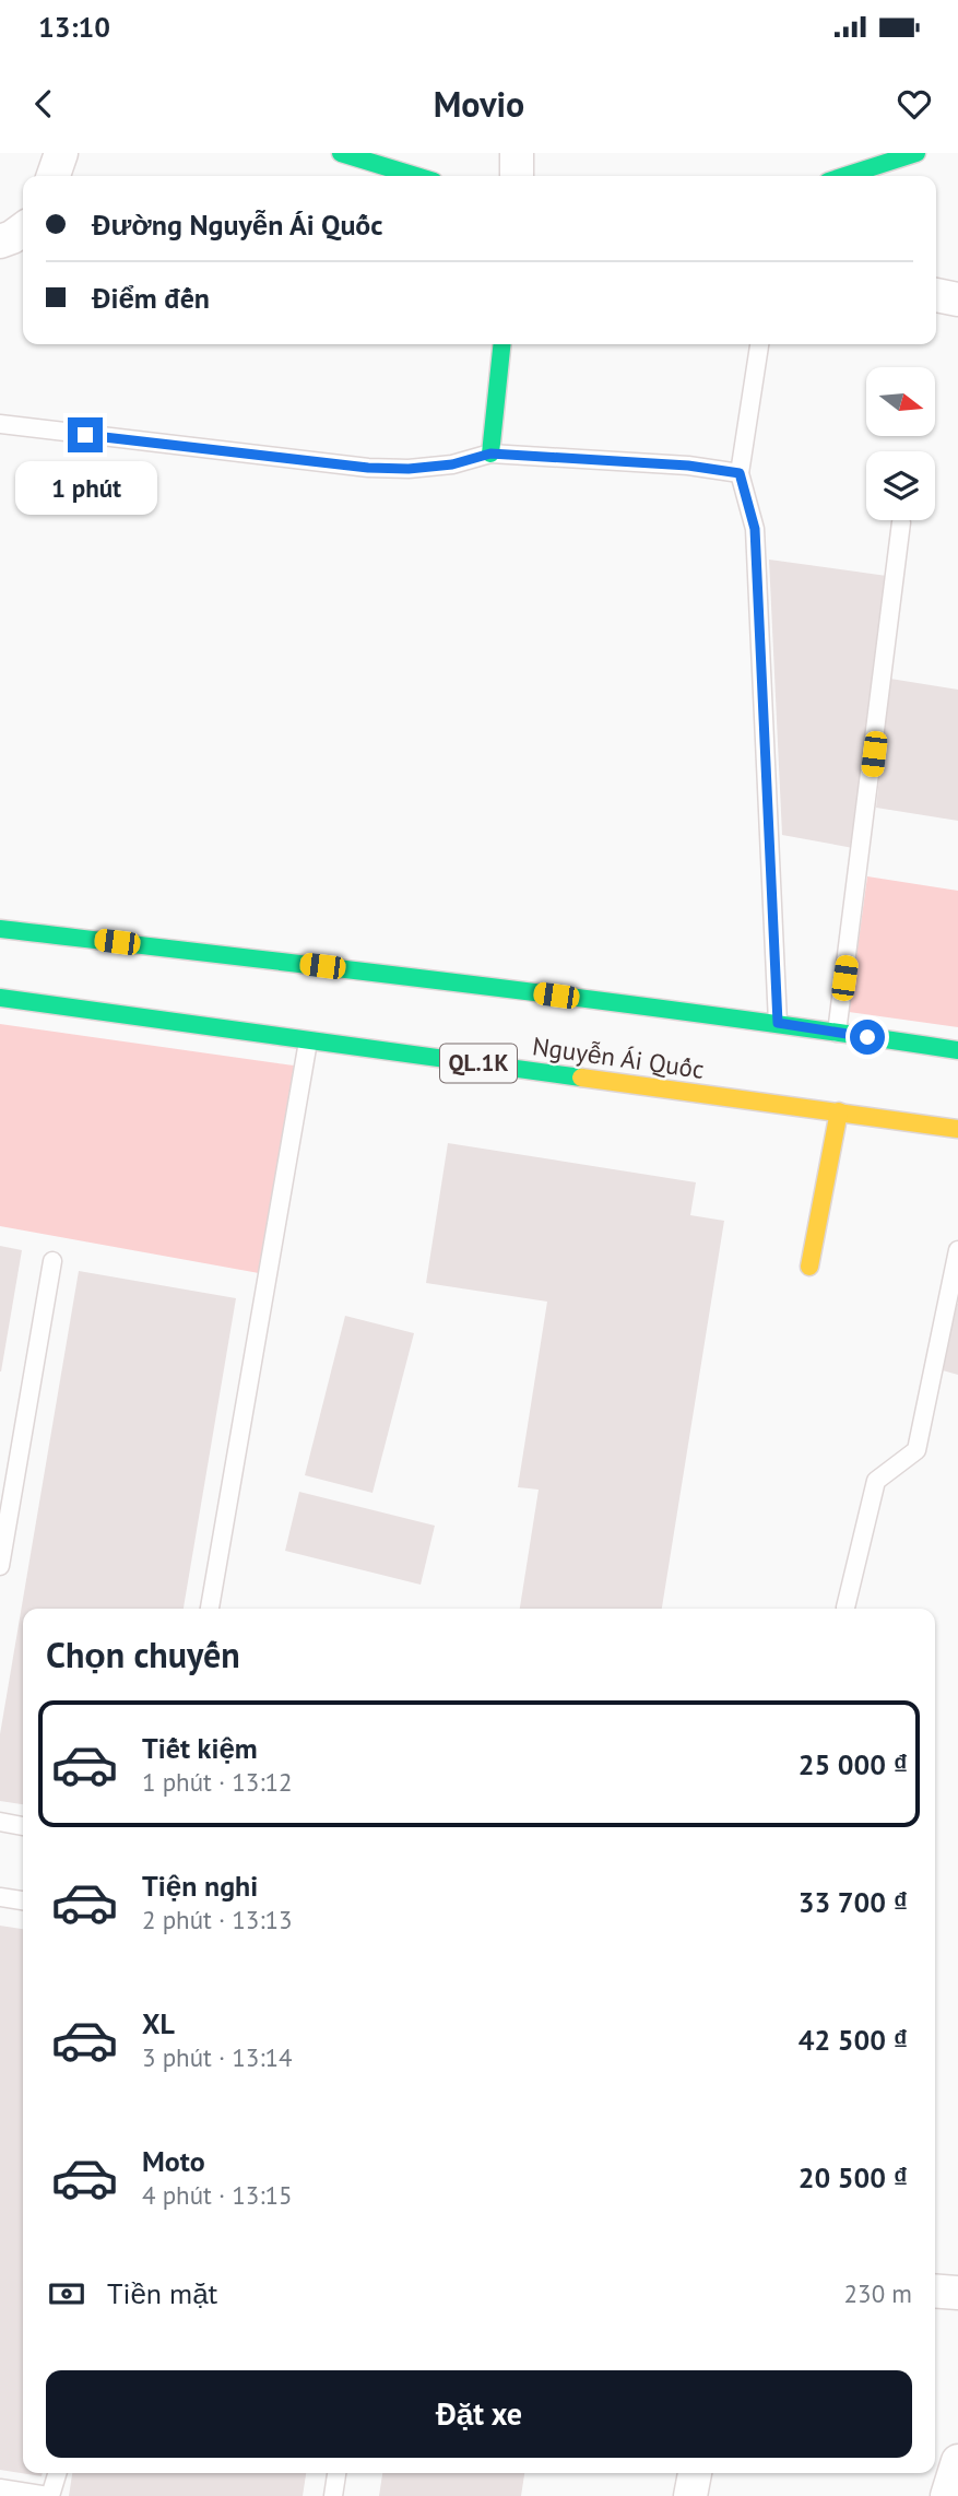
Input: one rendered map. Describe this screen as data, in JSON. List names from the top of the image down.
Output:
{
  "streets": {
    "main road": ["Nguyễn Ái Quốc", "QL.1K"]
  },
  "north": "right",
  "page": {
    "status": "13:10",
    "header": "Movio",
    "banner": ["Đường Nguyễn Ái Quốc", "Điểm đến"],
    "bubble": "1 phút",
    "heading": "Chọn chuyến",
    "list": [
      {
        "name": "Tiết kiệm",
        "note": "1 phút · 13:12",
        "value": "25 000 ₫"
      },
      {
        "name": "Tiện nghi",
        "note": "2 phút · 13:13",
        "value": "33 700 ₫"
      },
      {
        "name": "XL",
        "note": "3 phút · 13:14",
        "value": "42 500 ₫"
      },
      {
        "name": "Moto",
        "note": "4 phút · 13:15",
        "value": "20 500 ₫"
      }
    ],
    "pay": ["Tiền mặt", "230 m"],
    "buttons": "Đặt xe"
  }
}
